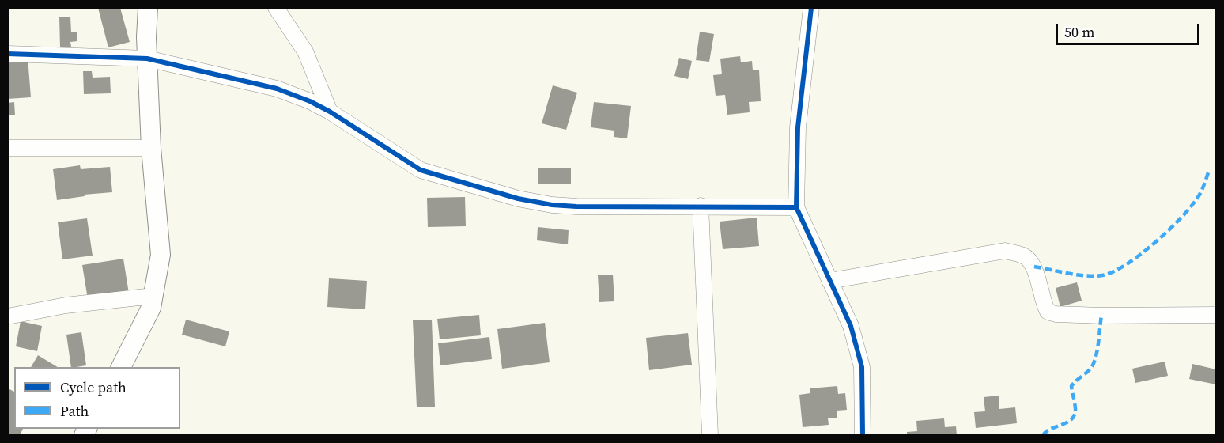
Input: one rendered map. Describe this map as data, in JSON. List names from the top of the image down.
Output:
{
  "legend": ["Cycle path", "Path"],
  "scale_bar": "50 m"
}
